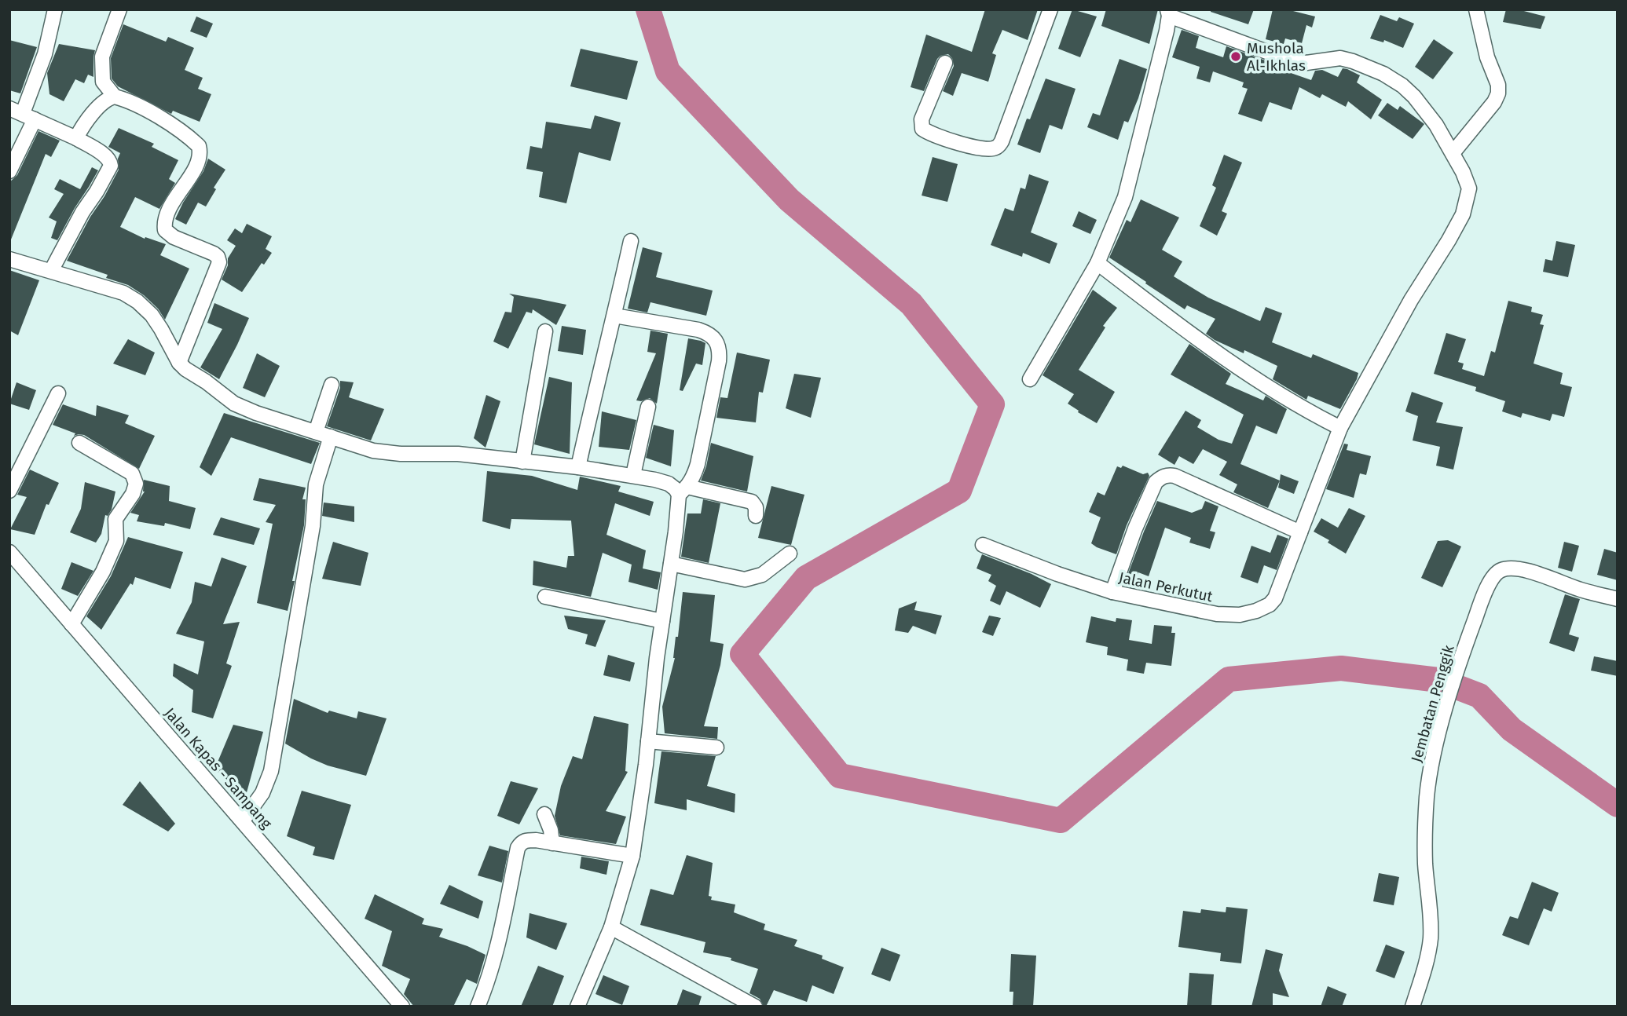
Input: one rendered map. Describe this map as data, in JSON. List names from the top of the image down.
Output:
{
  "streets": {
    "street": ["Jalan Perkutut", "Jembatan Penggik", "Jalan Kapas - Sampang"]
  },
  "places": ["Mushola Al-Ikhlas"]
}
